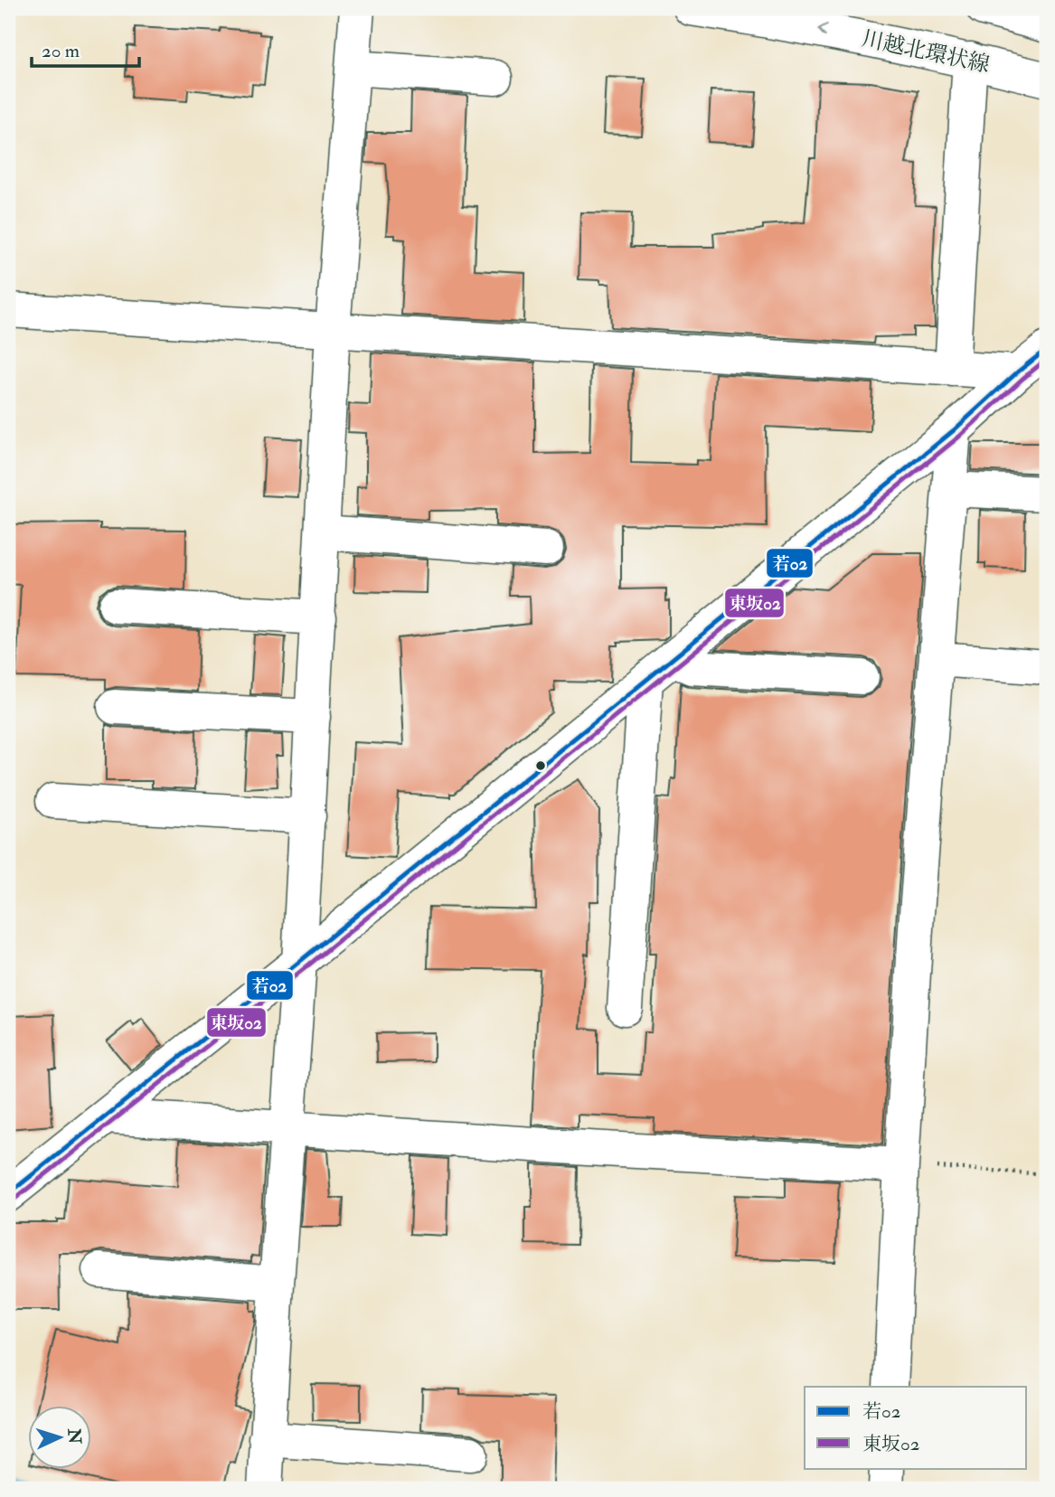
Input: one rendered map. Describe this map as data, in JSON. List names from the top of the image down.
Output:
{
  "streets": {
    "street": ["川越北環状線"]
  },
  "one_way": ["川越北環状線"],
  "lines": ["transit line 若02", "transit line 東坂02"],
  "legend": ["若02", "東坂02"],
  "scale_bar": "20 m",
  "north": "right"
}
